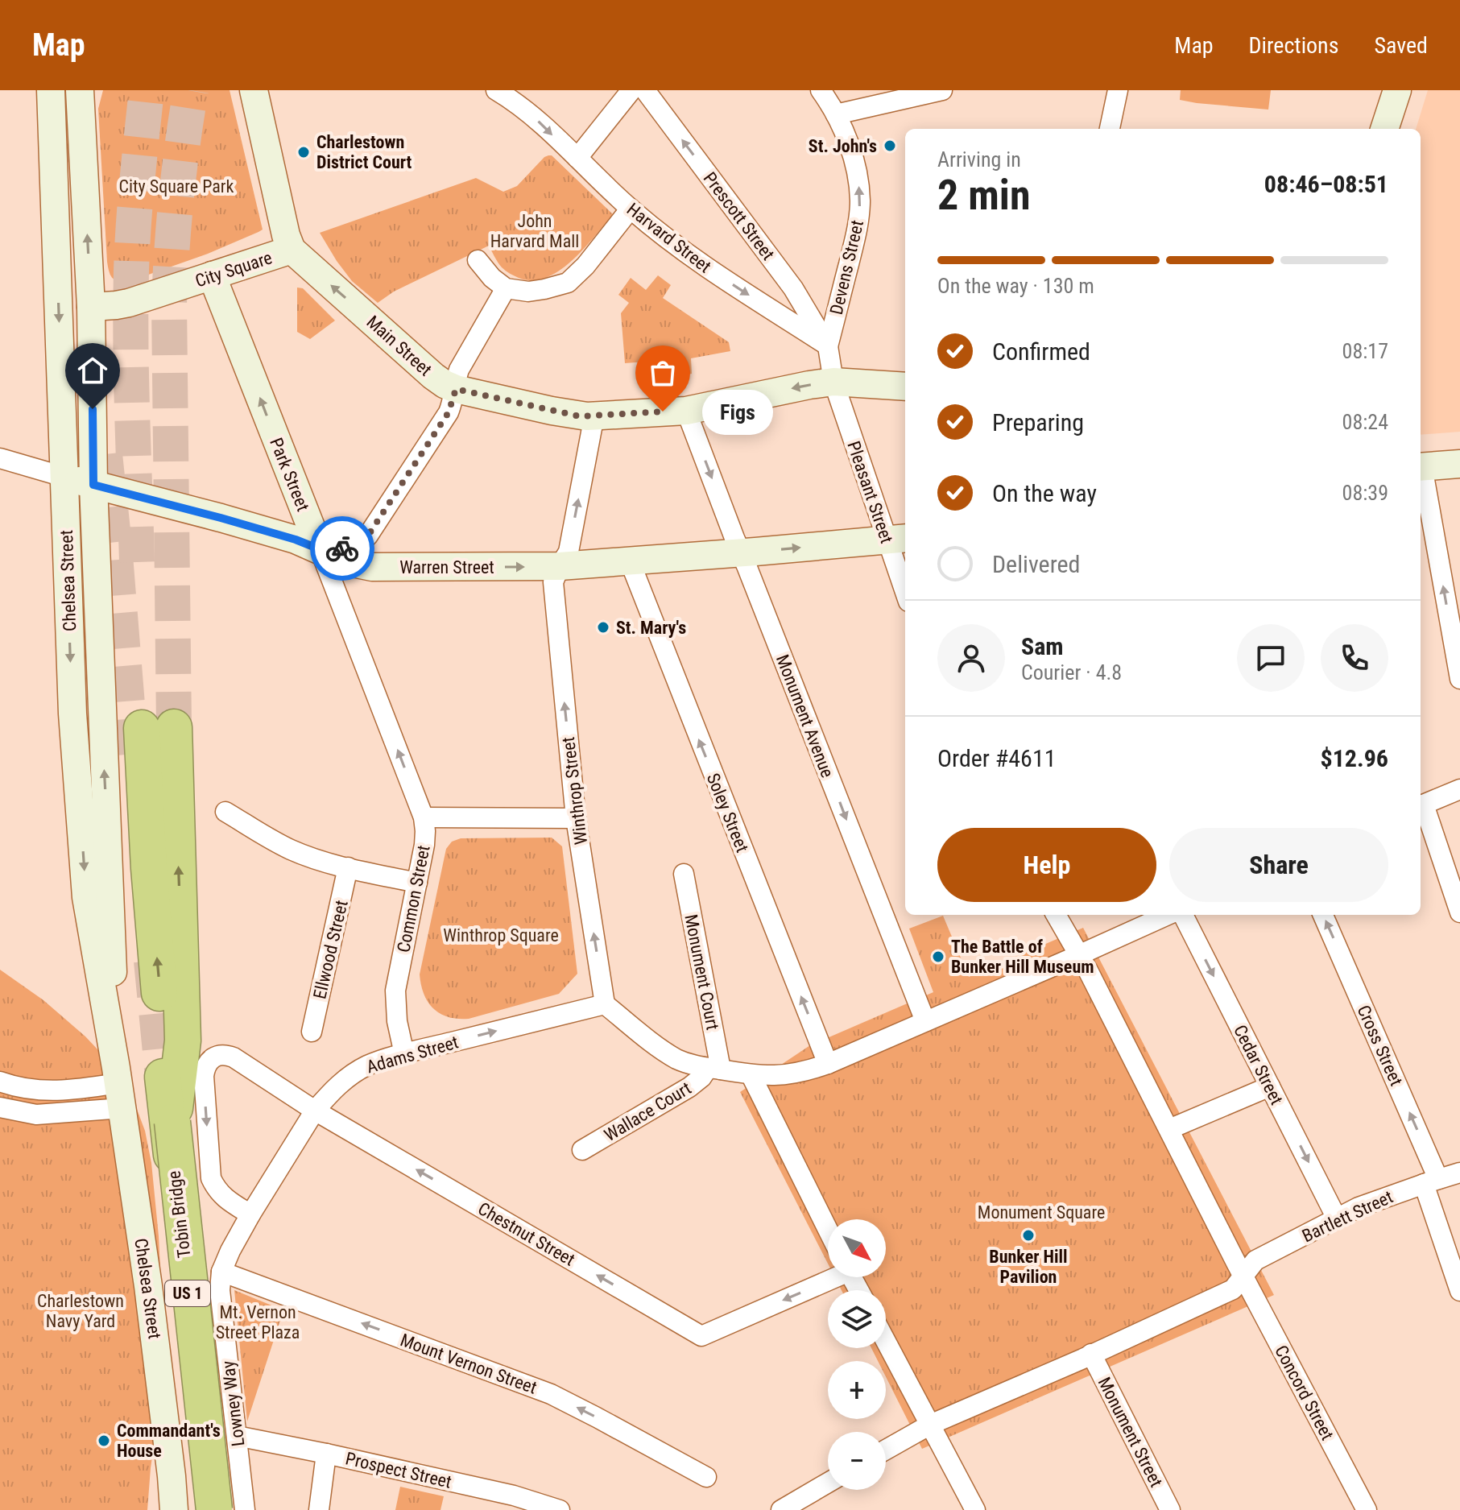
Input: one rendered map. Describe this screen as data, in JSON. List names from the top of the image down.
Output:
{
  "streets": {
    "highway": ["Tobin Bridge", "US 1"],
    "main road": [
      "City Square",
      "Main Street",
      "Park Street",
      "Warren Street",
      "Chelsea Street"
    ],
    "street": [
      "Prescott Street",
      "Harvard Street",
      "Devens Street",
      "Pleasant Street",
      "Monument Avenue",
      "Winthrop Street",
      "Soley Street",
      "Common Street",
      "Ellwood Street",
      "Monument Court",
      "Cross Street",
      "Adams Street",
      "Cedar Street",
      "Wallace Court",
      "Bartlett Street",
      "Chestnut Street",
      "Mount Vernon Street",
      "Concord Street",
      "Lowney Way",
      "Monument Street",
      "Prospect Street"
    ]
  },
  "crossings": [
    ["Prescott Street", "Harvard Street"],
    ["Prescott Street", "Devens Street"],
    ["Harvard Street", "Devens Street"],
    ["City Square", "Main Street"],
    ["City Square", "Park Street"],
    ["City Square", "Chelsea Street"],
    ["Main Street", "Pleasant Street"],
    ["Main Street", "Monument Avenue"],
    ["Main Street", "Winthrop Street"],
    ["Park Street", "Warren Street"],
    ["Park Street", "Common Street"],
    ["Pleasant Street", "Warren Street"],
    ["Warren Street", "Chelsea Street"],
    ["Warren Street", "Monument Avenue"],
    ["Warren Street", "Winthrop Street"],
    ["Warren Street", "Soley Street"],
    ["Winthrop Street", "Adams Street"],
    ["Common Street", "Adams Street"],
    ["Monument Court", "Wallace Court"],
    ["Cross Street", "Bartlett Street"],
    ["Adams Street", "Chestnut Street"],
    ["Adams Street", "Lowney Way"],
    ["Cedar Street", "Bartlett Street"],
    ["Tobin Bridge", "Chestnut Street"],
    ["Tobin Bridge", "US 1"],
    ["Bartlett Street", "Concord Street"],
    ["Chestnut Street", "US 1"],
    ["Mount Vernon Street", "Lowney Way"],
    ["Lowney Way", "Prospect Street"]
  ],
  "one_way": [
    "Prescott Street",
    "Harvard Street",
    "Devens Street",
    "Main Street",
    "Park Street",
    "Warren Street",
    "Monument Avenue",
    "Winthrop Street",
    "Soley Street",
    "Cross Street",
    "Adams Street",
    "Chestnut Street",
    "Mount Vernon Street"
  ],
  "parks": [
    "City Square Park",
    "John Harvard Mall",
    "Winthrop Square",
    "Monument Square",
    "Charlestown Navy Yard",
    "Mt. Vernon Street Plaza"
  ],
  "places": [
    "St. John's",
    "Charlestown District Court",
    "Figs",
    "St. Mary's",
    "The Battle of Bunker Hill Museum",
    "Bunker Hill Pavilion",
    "Commandant's House"
  ],
  "north": "bottom right",
  "page": {
    "header": "Map",
    "nav": ["Map", "Directions", "Saved"],
    "heading": ["2 min", "Arriving in", "08:46–08:51"],
    "panel": [
      "Sam",
      "Courier · 4.8",
      "Order #4611",
      "$12.96"
    ],
    "bar": "On the way · 130 m",
    "list": [
      ["Confirmed", "08:17"],
      ["Preparing", "08:24"],
      ["On the way", "08:39"],
      "Delivered"
    ],
    "bubble": "Figs",
    "buttons": ["Help", "Share"],
    "map_buttons": ["+", "−"]
  }
}
